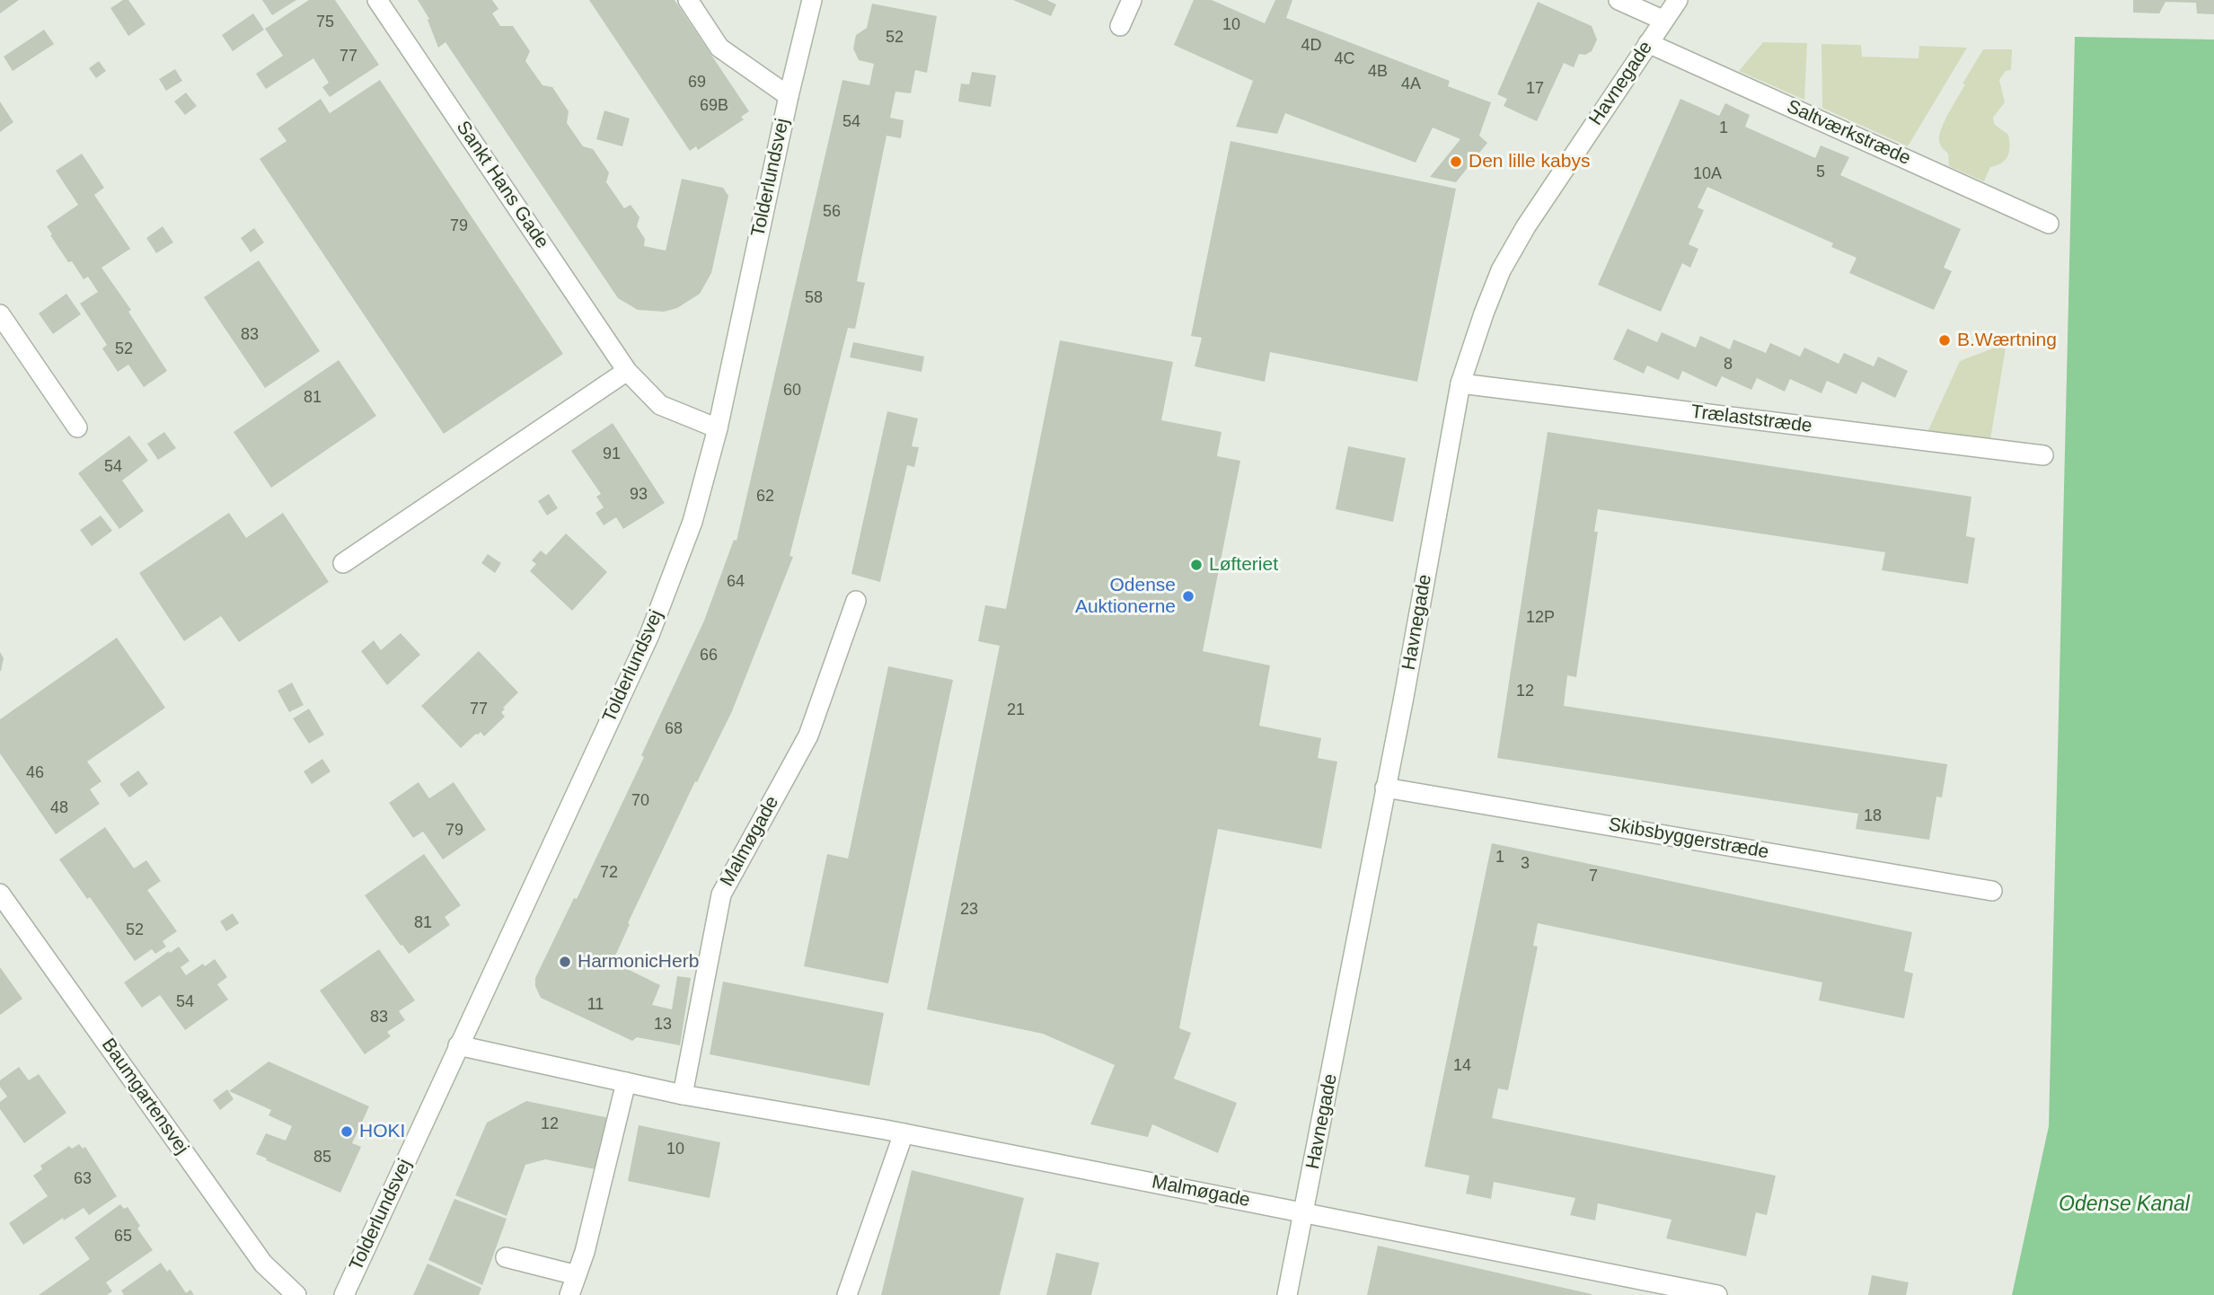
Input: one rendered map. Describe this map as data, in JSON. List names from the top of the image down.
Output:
{
  "streets": {
    "street": [
      "Havnegade",
      "Saltværkstræde",
      "Tolderlundsvej",
      "Sankt Hans Gade",
      "Trælaststræde",
      "Skibsbyggerstræde",
      "Malmøgade",
      "Baumgartensvej"
    ]
  },
  "crossings": [
    ["Havnegade", "Saltværkstræde"],
    ["Havnegade", "Trælaststræde"],
    ["Havnegade", "Skibsbyggerstræde"],
    ["Havnegade", "Malmøgade"],
    ["Tolderlundsvej", "Sankt Hans Gade"],
    ["Tolderlundsvej", "Malmøgade"]
  ],
  "water": ["Odense Kanal"],
  "places": [
    "Den lille kabys",
    "B.Wærtning",
    "Løfteriet",
    "Odense Auktionerne",
    "HarmonicHerb",
    "HOKI"
  ],
  "house_numbers": [
    "75",
    "10",
    "52",
    "4D",
    "77",
    "4C",
    "4B",
    "69",
    "4A",
    "17",
    "69B",
    "54",
    "1",
    "5",
    "10A",
    "56",
    "79",
    "58",
    "83",
    "52",
    "8",
    "60",
    "81",
    "91",
    "54",
    "93",
    "62",
    "64",
    "12P",
    "66",
    "12",
    "77",
    "21",
    "68",
    "46",
    "70",
    "48",
    "18",
    "79",
    "1",
    "3",
    "72",
    "7",
    "23",
    "81",
    "52",
    "54",
    "11",
    "83",
    "13",
    "14",
    "12",
    "10",
    "85",
    "63",
    "65"
  ]
}
